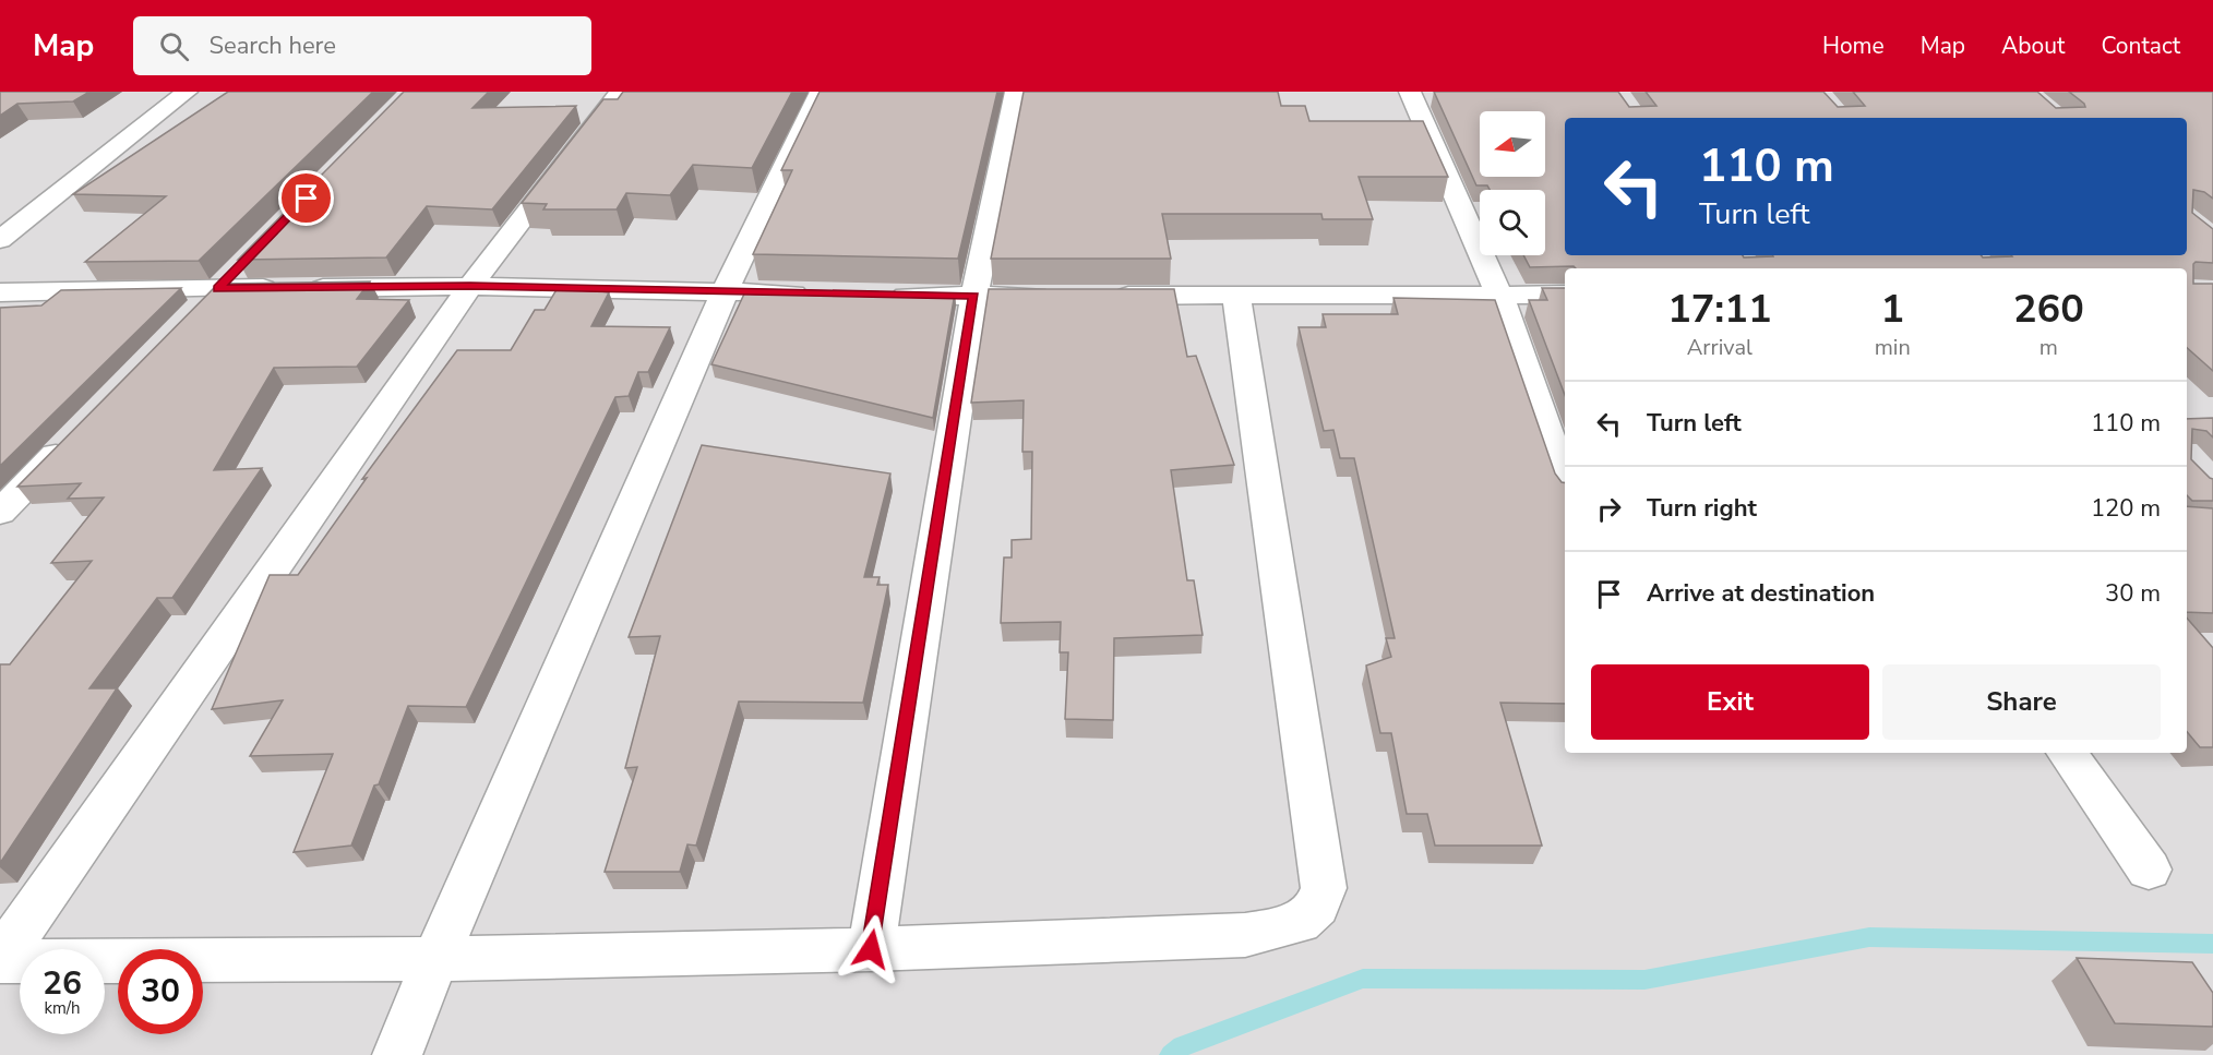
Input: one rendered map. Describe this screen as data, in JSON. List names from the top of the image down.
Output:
{
  "north": "left",
  "page": {
    "header": "Map",
    "search": "Search here",
    "nav": [
      "Home",
      "Map",
      "About",
      "Contact"
    ],
    "turn": ["110 m", "Turn left"],
    "eta": [
      "17:11",
      "Arrival",
      "1",
      "min",
      "260",
      "m"
    ],
    "list": [
      {
        "name": "Turn left",
        "value": "110 m"
      },
      {
        "name": "Turn right",
        "value": "120 m"
      },
      {
        "name": "Arrive at destination",
        "value": "30 m"
      }
    ],
    "buttons": ["Exit", "Share"],
    "speed": "26 km/h",
    "limit": "30"
  }
}
